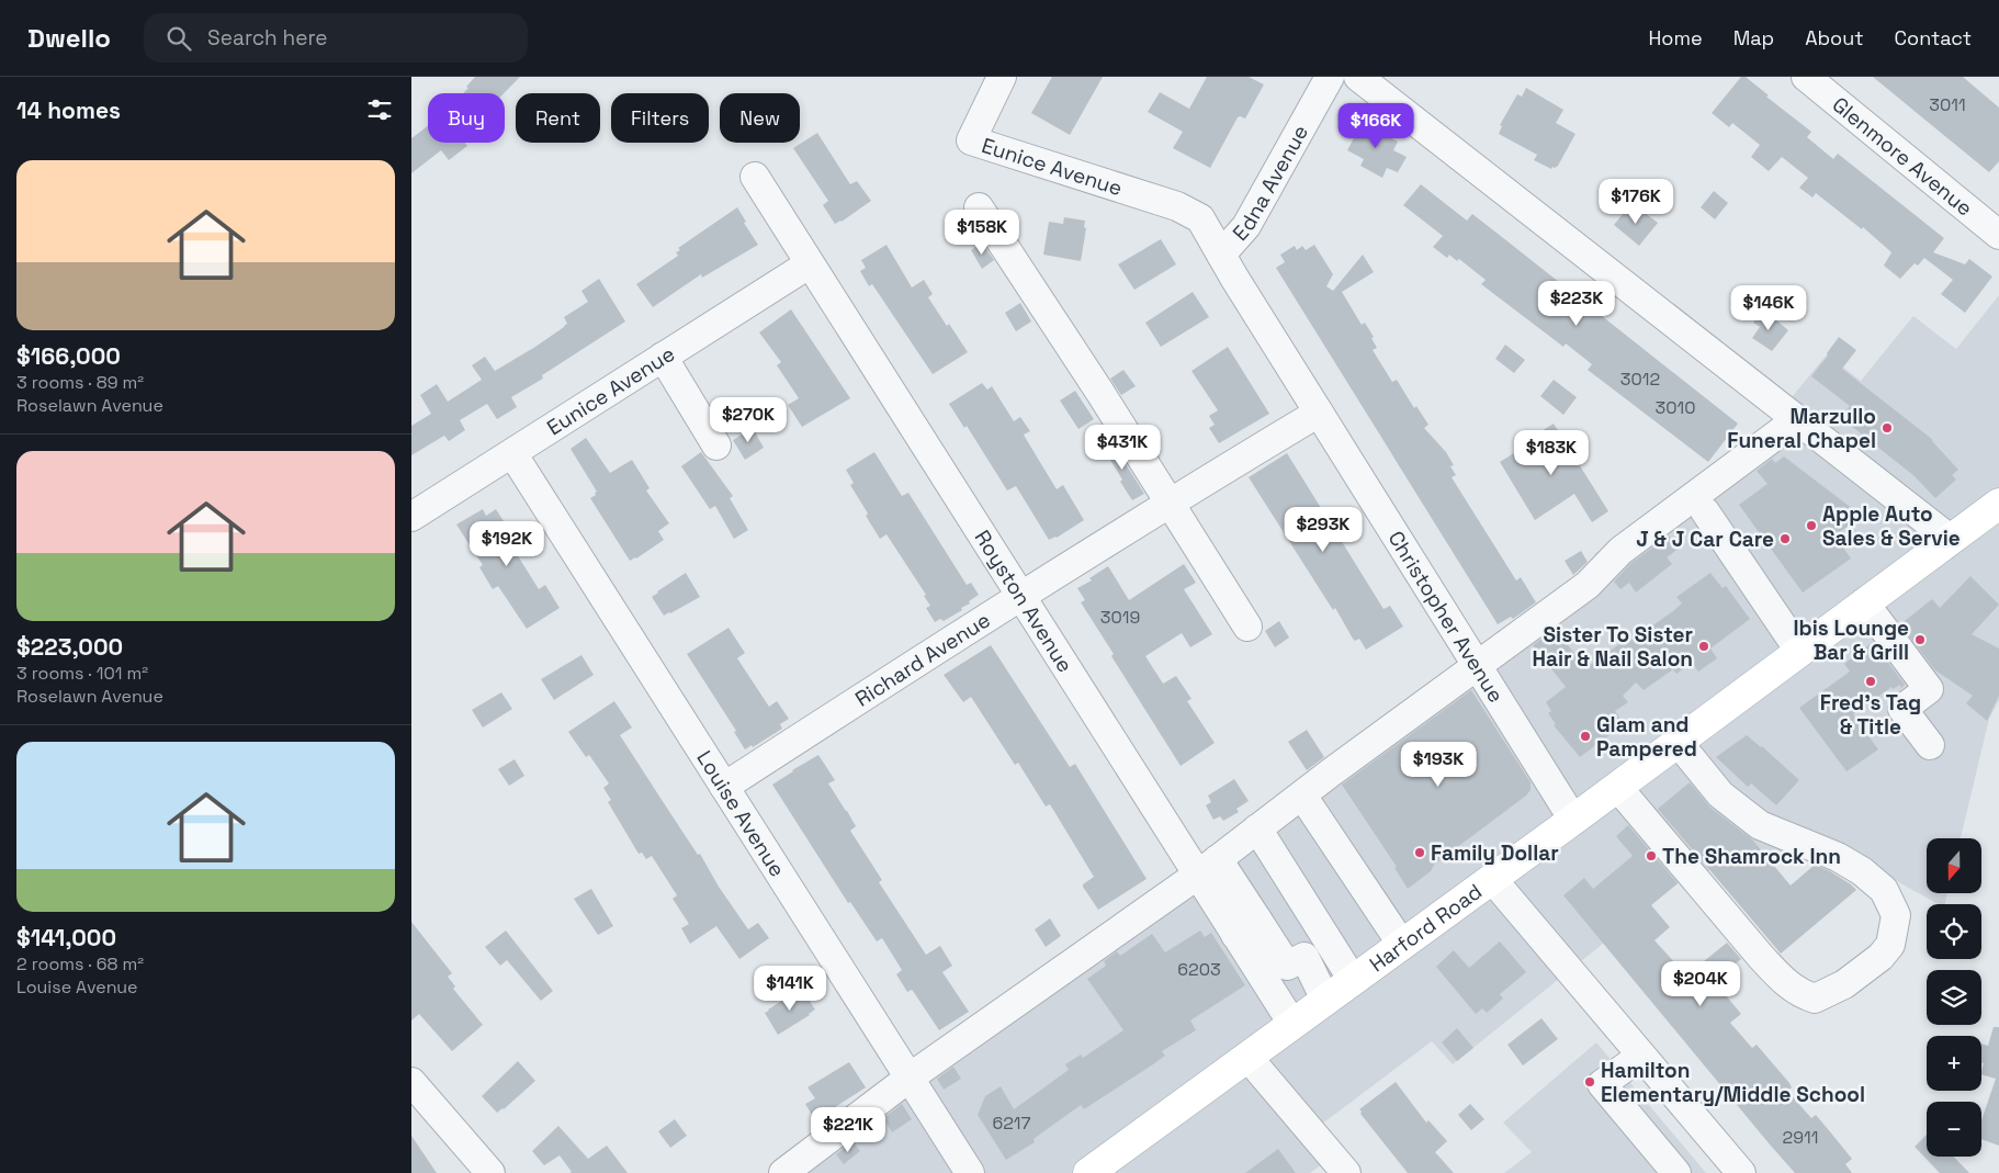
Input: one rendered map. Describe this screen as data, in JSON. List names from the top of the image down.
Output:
{
  "streets": {
    "main road": ["Harford Road"],
    "street": [
      "Glenmore Avenue",
      "Eunice Avenue",
      "Edna Avenue",
      "Royston Avenue",
      "Christopher Avenue",
      "Richard Avenue",
      "Louise Avenue"
    ]
  },
  "crossings": [
    ["Eunice Avenue", "Royston Avenue"],
    ["Eunice Avenue", "Christopher Avenue"],
    ["Eunice Avenue", "Louise Avenue"],
    ["Edna Avenue", "Christopher Avenue"],
    ["Royston Avenue", "Richard Avenue"],
    ["Royston Avenue", "Harford Road"],
    ["Christopher Avenue", "Richard Avenue"],
    ["Christopher Avenue", "Harford Road"],
    ["Richard Avenue", "Louise Avenue"]
  ],
  "places": [
    "Marzullo Funeral Chapel",
    "Apple Auto Sales & Servie",
    "J & J Car Care",
    "Ibis Lounge Bar & Grill",
    "Sister To Sister Hair & Nail Salon",
    "Fred's Tag & Title",
    "Glam and Pampered",
    "Family Dollar",
    "The Shamrock Inn",
    "Hamilton Elementary/Middle School"
  ],
  "house_numbers": [
    "3011",
    "3012",
    "3010",
    "3019",
    "6203",
    "6217",
    "2911"
  ],
  "north": "bottom",
  "page": {
    "header": "Dwello",
    "search": "Search here",
    "nav": [
      "Home",
      "Map",
      "About",
      "Contact"
    ],
    "heading": "14 homes",
    "chip": [
      "Buy",
      "Rent",
      "Filters",
      "New"
    ],
    "price": [
      "$166K",
      "$176K",
      "$158K",
      "$223K",
      "$146K",
      "$270K",
      "$431K",
      "$183K",
      "$293K",
      "$192K",
      "$193K",
      "$204K",
      "$141K",
      "$221K"
    ],
    "list": [
      {
        "name": "$166,000",
        "note": "3 rooms · 89 m² · Roselawn Avenue"
      },
      {
        "name": "$223,000",
        "note": "3 rooms · 101 m² · Roselawn Avenue"
      },
      {
        "name": "$141,000",
        "note": "2 rooms · 68 m² · Louise Avenue"
      }
    ],
    "map_buttons": ["+", "−"]
  }
}
